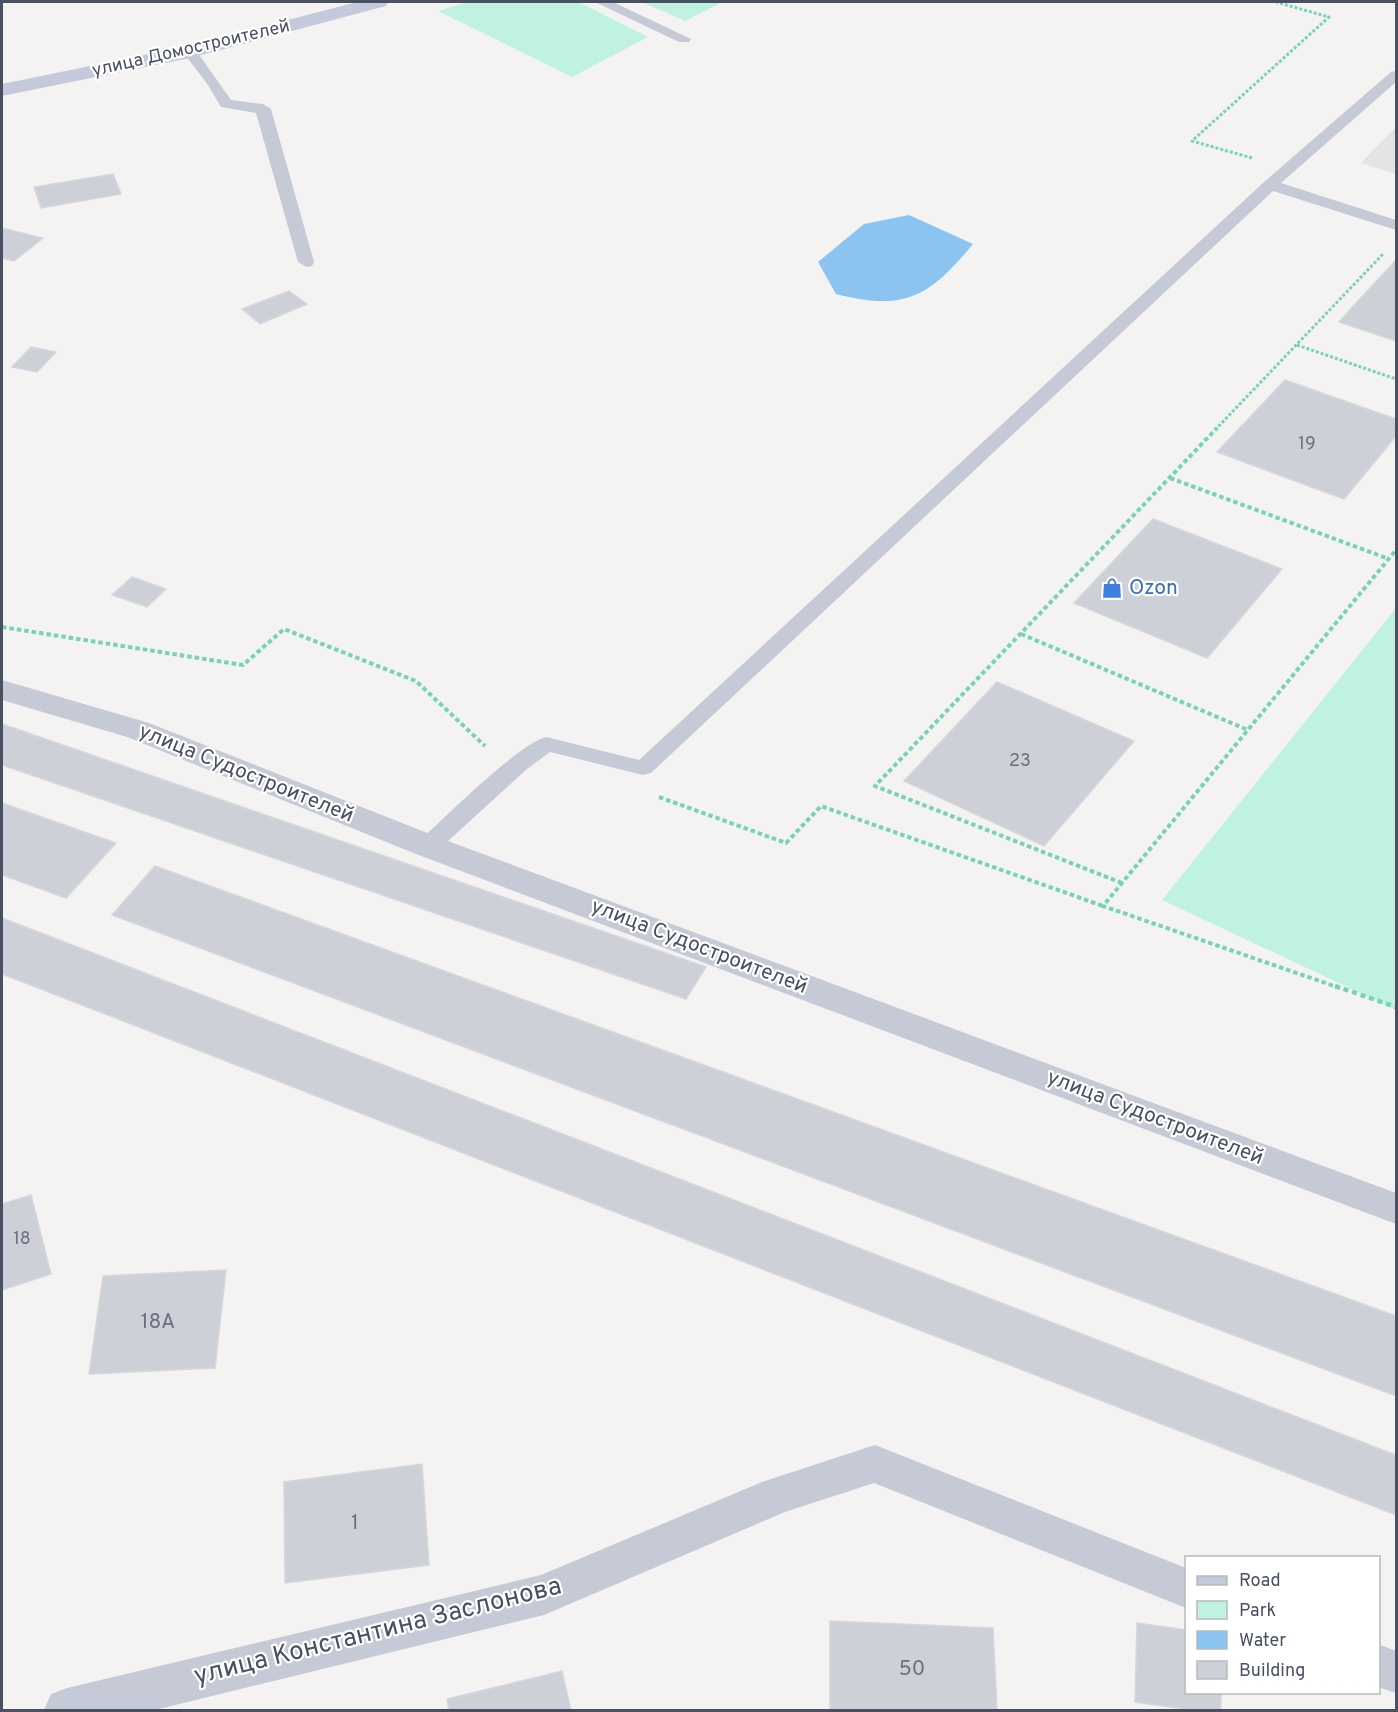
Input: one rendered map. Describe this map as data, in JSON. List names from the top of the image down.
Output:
{
  "streets": {
    "main road": ["улица Домостроителей"],
    "street": ["улица Судостроителей", "улица Константина Заслонова"]
  },
  "places": {
    "shop": ["Ozon"]
  },
  "house_numbers": [
    "19",
    "23",
    "18",
    "18А",
    "1",
    "50"
  ],
  "legend": [
    "Road",
    "Park",
    "Water",
    "Building"
  ]
}
